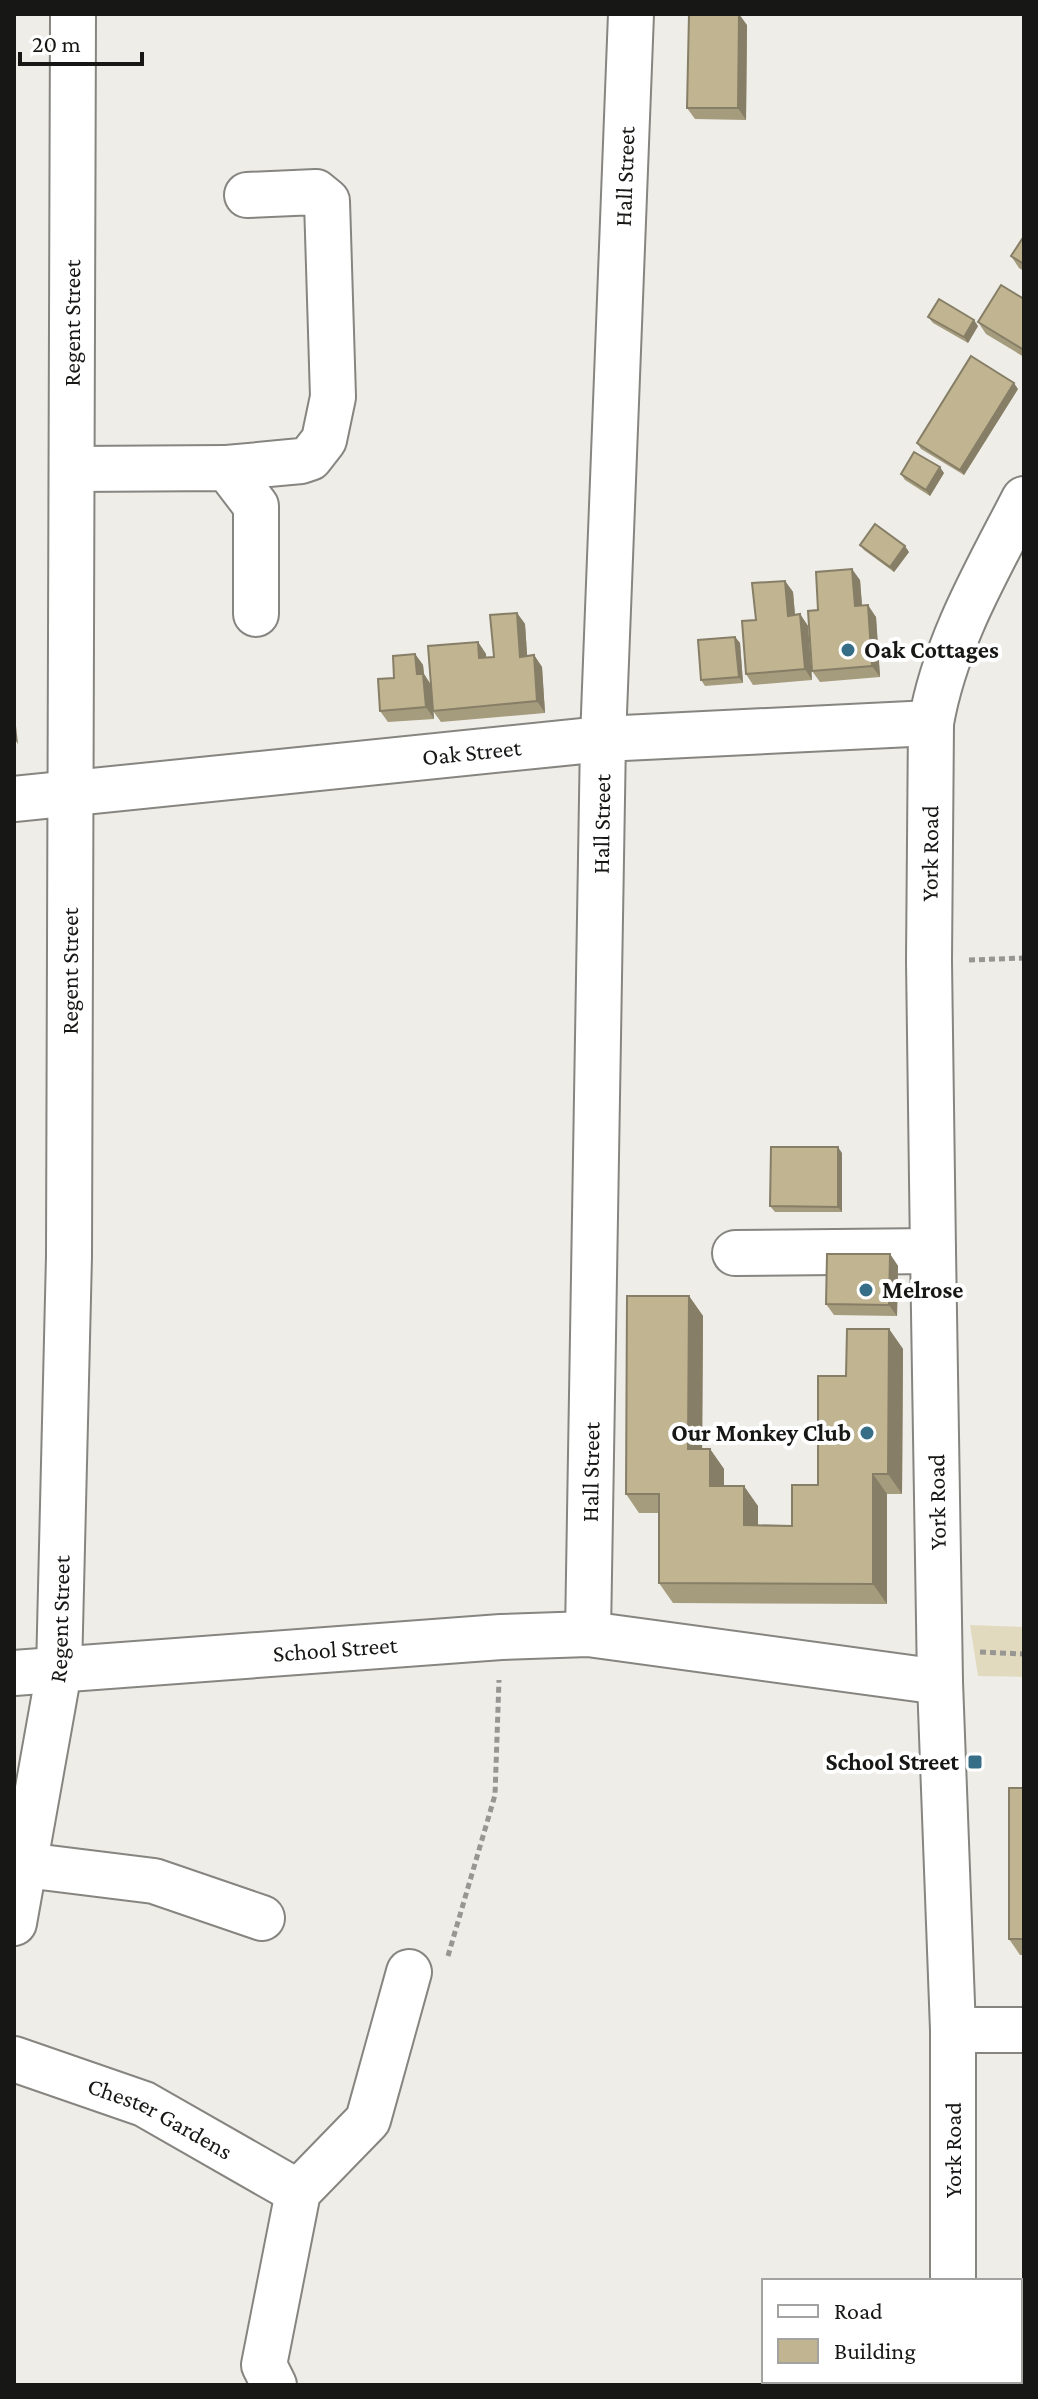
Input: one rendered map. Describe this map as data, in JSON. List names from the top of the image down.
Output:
{
  "streets": {
    "street": [
      "Hall Street",
      "Regent Street",
      "Oak Street",
      "York Road",
      "School Street",
      "Chester Gardens"
    ]
  },
  "crossings": [
    ["Hall Street", "Oak Street"],
    ["Hall Street", "School Street"],
    ["Regent Street", "Oak Street"],
    ["Regent Street", "School Street"],
    ["Oak Street", "York Road"],
    ["York Road", "School Street"]
  ],
  "places": {
    "other": ["Oak Cottages", "Melrose", "Our Monkey Club"],
    "transit": ["School Street"]
  },
  "legend": ["Road", "Building"],
  "scale_bar": "20 m"
}
